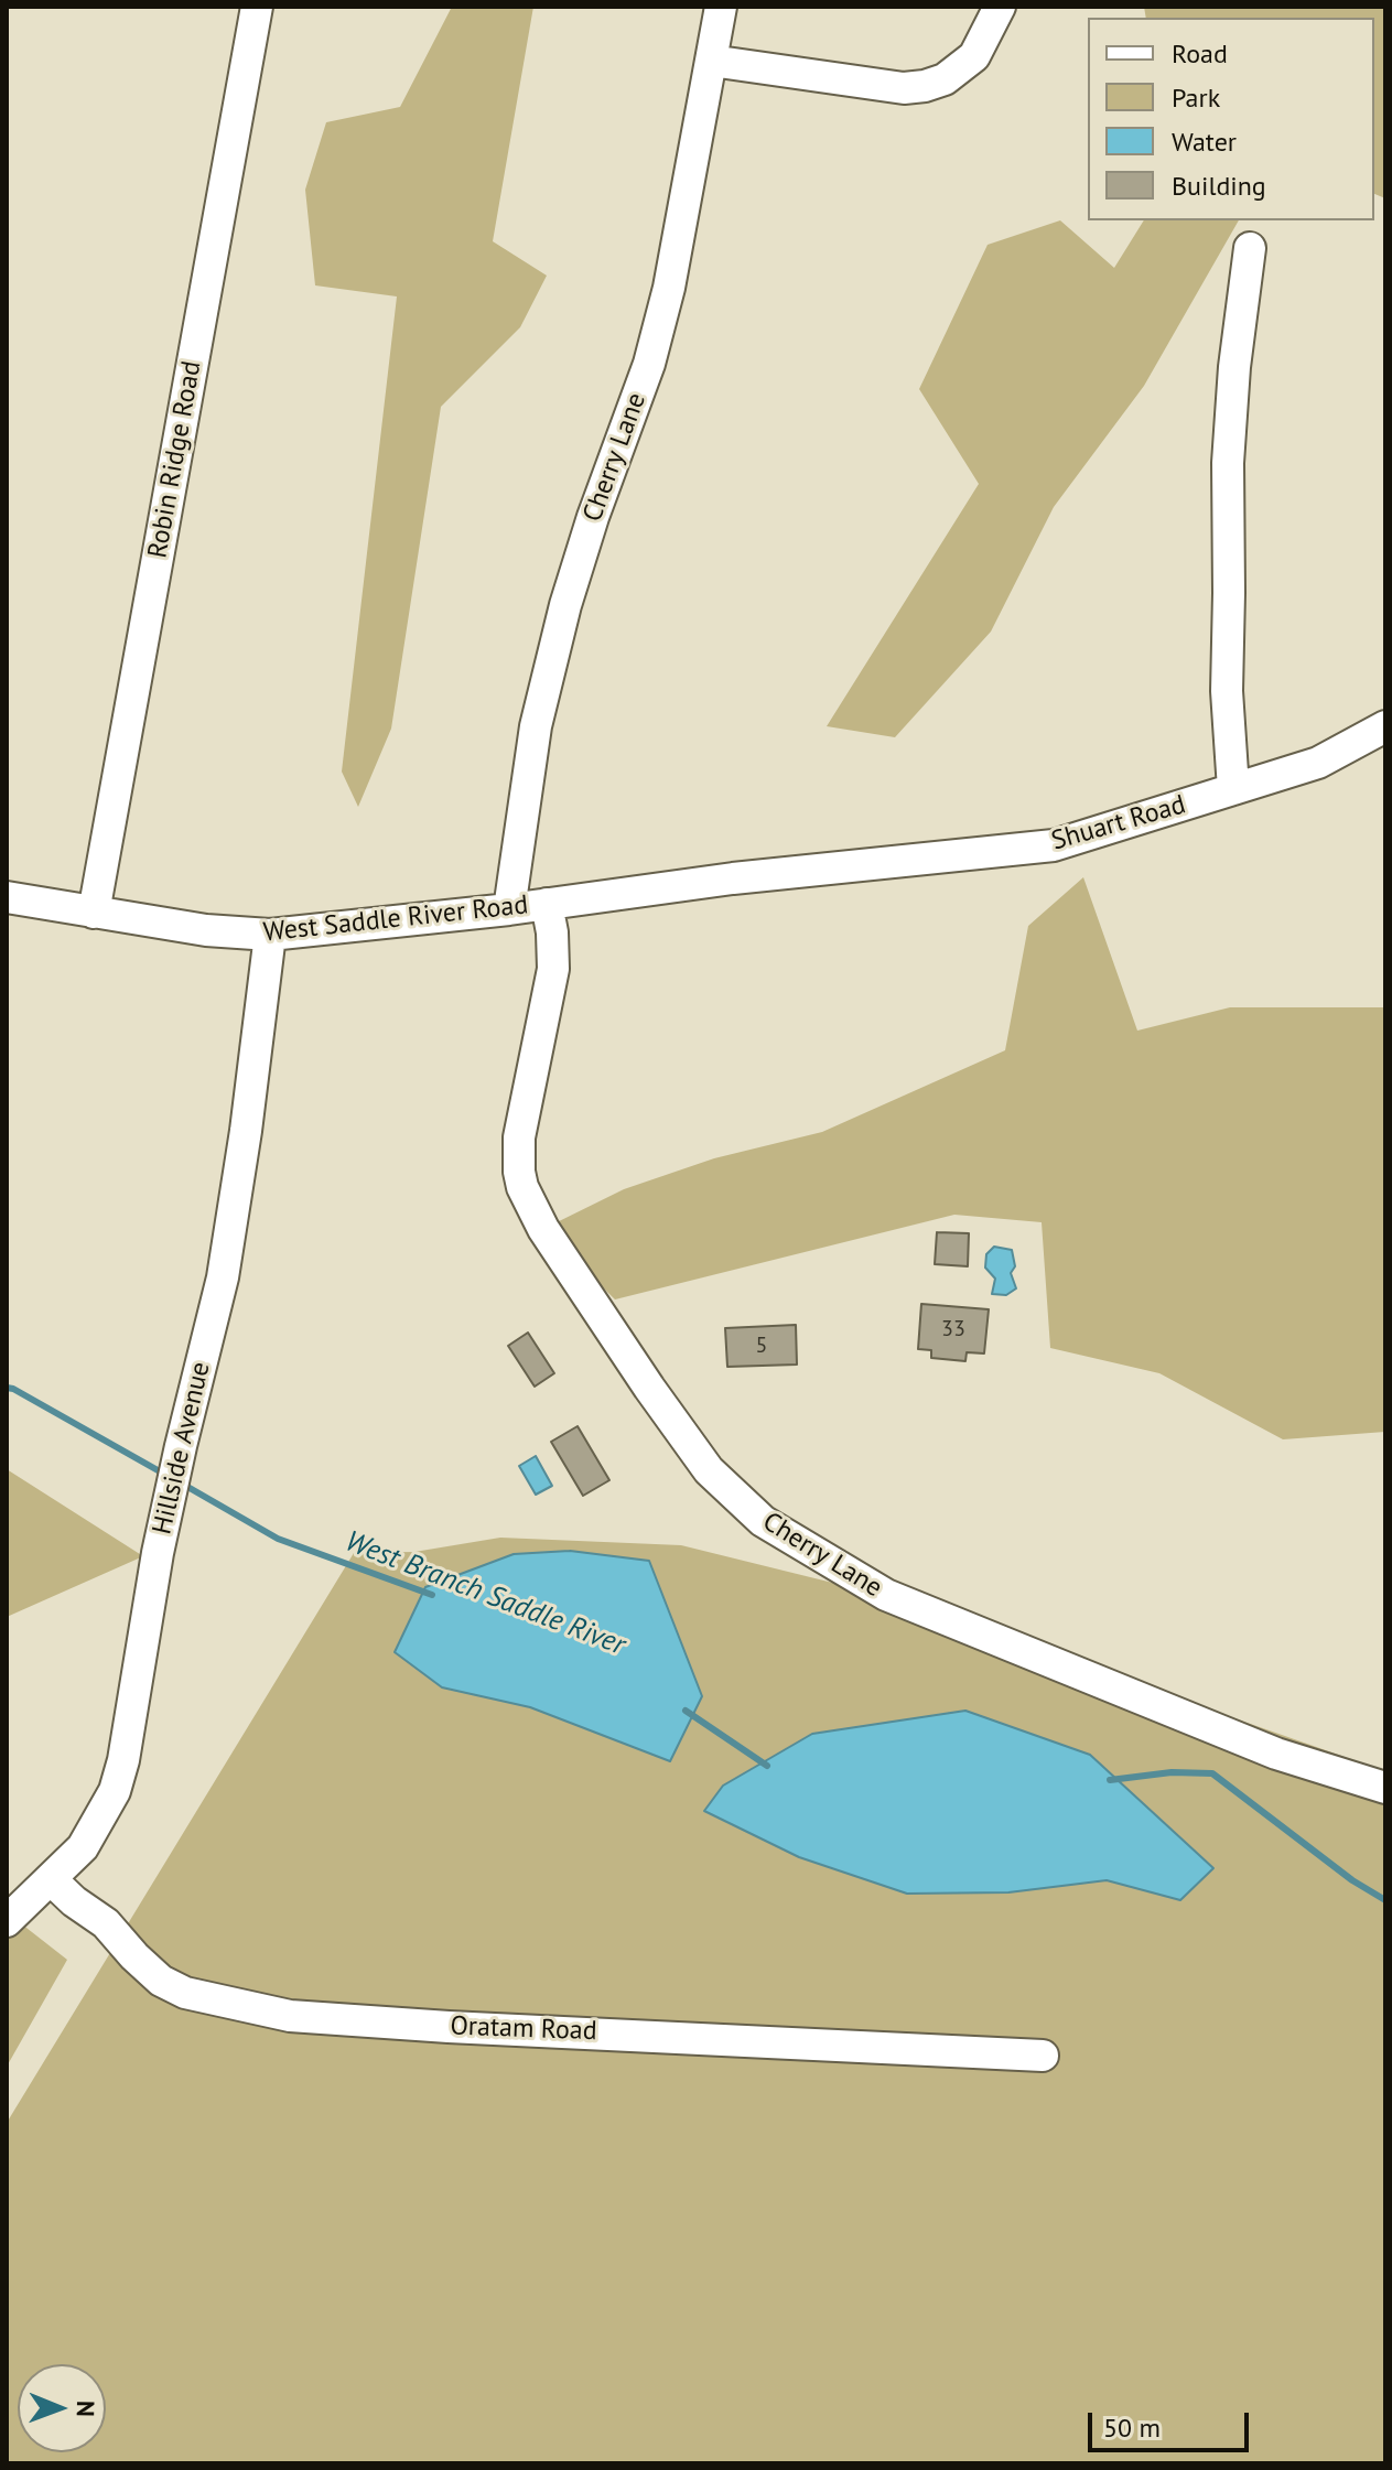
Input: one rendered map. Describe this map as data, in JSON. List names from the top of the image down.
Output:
{
  "streets": {
    "street": [
      "Cherry Lane",
      "Robin Ridge Road",
      "Shuart Road",
      "West Saddle River Road",
      "Hillside Avenue",
      "Oratam Road"
    ]
  },
  "crossings": [
    ["Cherry Lane", "West Saddle River Road"],
    ["Robin Ridge Road", "West Saddle River Road"],
    ["Shuart Road", "West Saddle River Road"],
    ["West Saddle River Road", "Hillside Avenue"],
    ["Hillside Avenue", "Oratam Road"]
  ],
  "water": ["West Branch Saddle River"],
  "house_numbers": ["33", "5"],
  "legend": [
    "Road",
    "Park",
    "Water",
    "Building"
  ],
  "scale_bar": "50 m",
  "north": "right"
}
